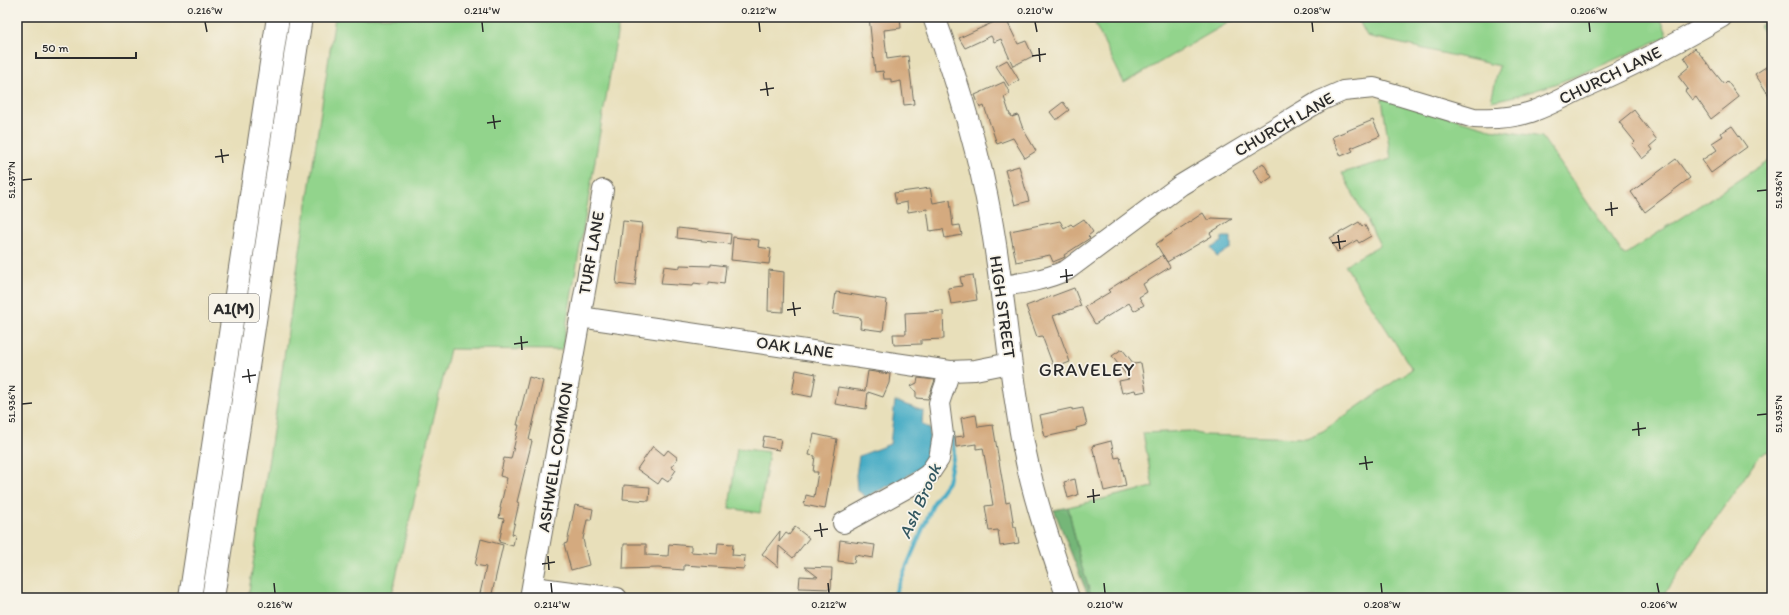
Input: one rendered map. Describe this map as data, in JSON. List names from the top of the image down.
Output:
{
  "streets": {
    "main road": ["HIGH STREET", "A1(M)"],
    "street": [
      "CHURCH LANE",
      "TURF LANE",
      "OAK LANE",
      "ASHWELL COMMON"
    ]
  },
  "crossings": [
    ["CHURCH LANE", "HIGH STREET"],
    ["TURF LANE", "OAK LANE"],
    ["TURF LANE", "ASHWELL COMMON"],
    ["HIGH STREET", "OAK LANE"],
    ["OAK LANE", "ASHWELL COMMON"]
  ],
  "districts": ["GRAVELEY"],
  "water": ["Ash Brook"],
  "scale_bar": "50 m",
  "coordinates": [
    "0.216°W",
    "0.214°W",
    "0.212°W",
    "0.210°W",
    "0.208°W",
    "0.206°W",
    "51.937°N",
    "51.936°N",
    "51.935°N"
  ]
}
